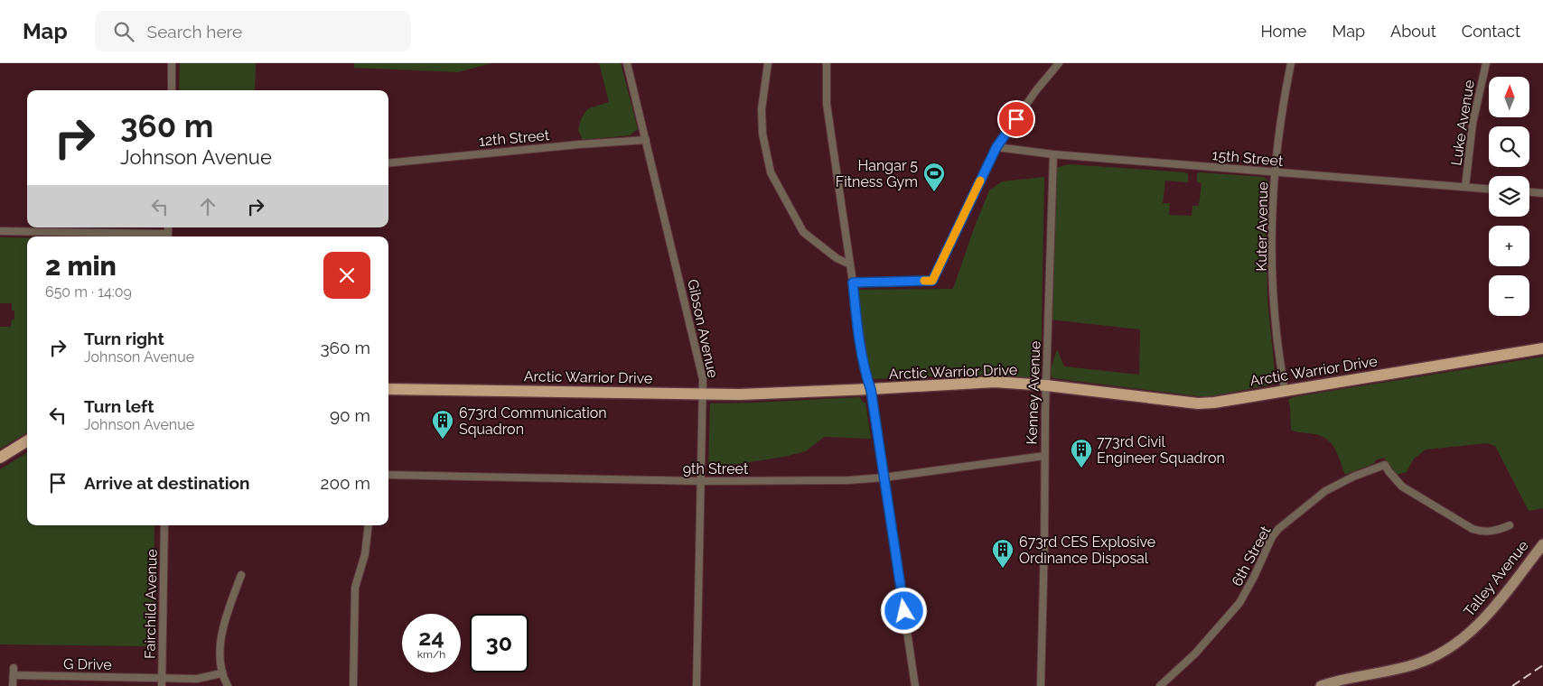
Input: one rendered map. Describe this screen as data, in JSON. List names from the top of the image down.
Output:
{
  "streets": {
    "main road": ["Arctic Warrior Drive"],
    "street": [
      "Luke Avenue",
      "12th Street",
      "15th Street",
      "Kuter Avenue",
      "Gibson Avenue",
      "Kenney Avenue",
      "9th Street",
      "6th Street",
      "Talley Avenue",
      "Fairchild Avenue",
      "G Drive"
    ]
  },
  "crossings": [
    ["Luke Avenue", "15th Street"],
    ["12th Street", "Gibson Avenue"],
    ["15th Street", "Kuter Avenue"],
    ["15th Street", "Kenney Avenue"],
    ["Kuter Avenue", "Arctic Warrior Drive"],
    ["Gibson Avenue", "Arctic Warrior Drive"],
    ["Gibson Avenue", "9th Street"],
    ["Arctic Warrior Drive", "Kenney Avenue"],
    ["Kenney Avenue", "9th Street"],
    ["Fairchild Avenue", "G Drive"]
  ],
  "places": {
    "sports": ["Hangar 5 Fitness Gym"],
    "building": ["673rd Communication Squadron", "773rd Civil Engineer Squadron", "673rd CES Explosive Ordinance Disposal"]
  },
  "north": "top",
  "page": {
    "header": "Map",
    "search": "Search here",
    "nav": [
      "Home",
      "Map",
      "About",
      "Contact"
    ],
    "map_buttons": ["+", "−"],
    "turn": ["360 m", "Johnson Avenue"],
    "heading": ["2 min", "650 m · 14:09"],
    "list": [
      {
        "name": "Turn right",
        "note": "Johnson Avenue",
        "value": "360 m"
      },
      {
        "name": "Turn left",
        "note": "Johnson Avenue",
        "value": "90 m"
      },
      {
        "name": "Arrive at destination",
        "value": "200 m"
      }
    ],
    "speed": "24 km/h",
    "limit": "30"
  }
}
